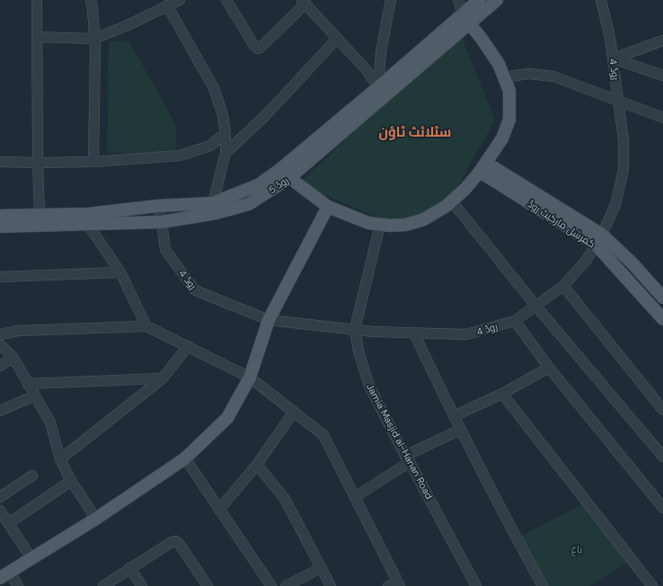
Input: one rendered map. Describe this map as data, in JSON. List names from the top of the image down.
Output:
{
  "streets": {
    "main road": ["روڈ 5", "کمرشل مارکیٹ روڈ"],
    "street": ["روڈ 4", "Jamia Masjid al-Hanan Road"]
  },
  "crossings": [
    ["روڈ 4", "روڈ 5"],
    ["روڈ 4", "کمرشل مارکیٹ روڈ"],
    ["روڈ 4", "Jamia Masjid al-Hanan Road"]
  ],
  "districts": ["سٹلائٹ ٹاؤن"],
  "parks": ["باغ"]
}
